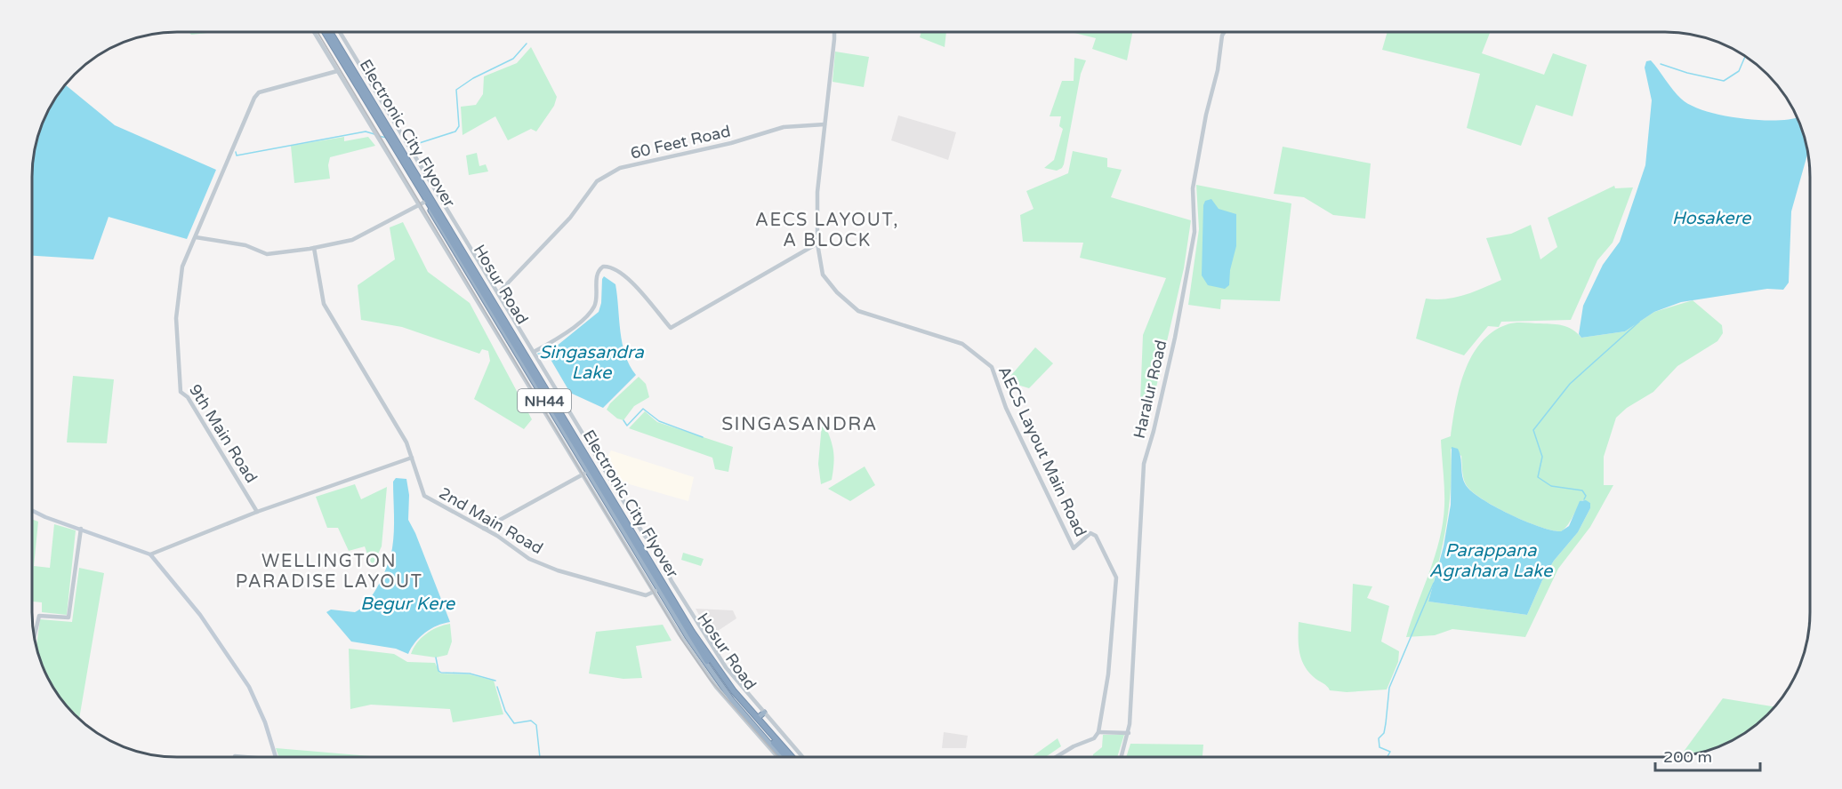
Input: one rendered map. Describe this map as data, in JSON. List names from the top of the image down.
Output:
{
  "streets": {
    "highway": ["Electronic City Flyover", "Hosur Road", "NH44"],
    "street": [
      "60 Feet Road",
      "Haralur Road",
      "9th Main Road",
      "AECS Layout Main Road",
      "2nd Main Road"
    ]
  },
  "crossings": [
    ["60 Feet Road", "AECS Layout Main Road"]
  ],
  "districts": ["AECS LAYOUT, A BLOCK", "SINGASANDRA", "WELLINGTON PARADISE LAYOUT"],
  "water": [
    "Hosakere",
    "Singasandra Lake",
    "Parappana Agrahara Lake",
    "Begur Kere"
  ],
  "scale_bar": "200 m"
}
